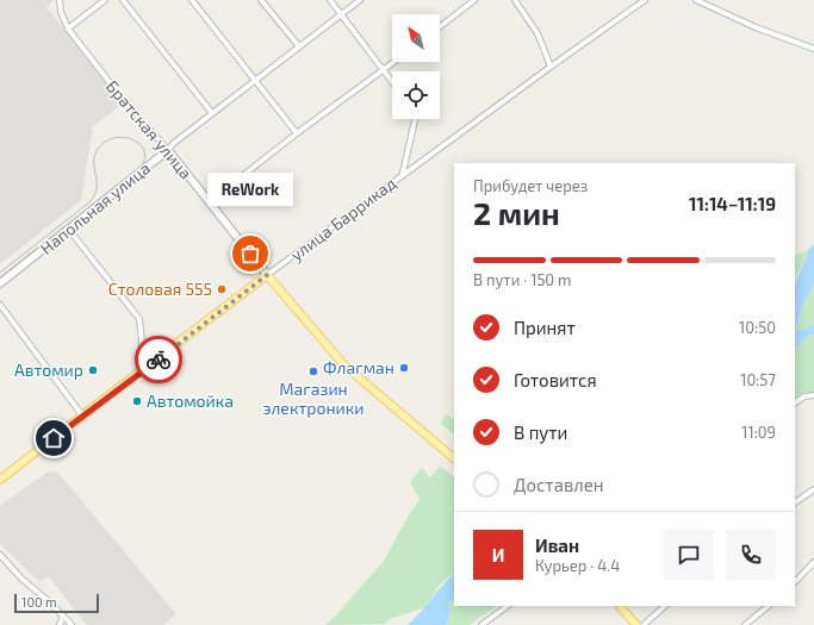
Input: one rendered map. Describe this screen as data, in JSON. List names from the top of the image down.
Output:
{
  "streets": {
    "main road": ["улица Баррикад"],
    "street": ["Братская улица", "Напольная улица"]
  },
  "crossings": [
    ["Братская улица", "Напольная улица"],
    ["Братская улица", "улица Баррикад"]
  ],
  "places": [
    "ReWork",
    "Столовая 555",
    "Флагман",
    "Автомир",
    "Магазин электроники",
    "Автомойка"
  ],
  "scale_bar": "100 m",
  "north": "top left",
  "page": {
    "heading": ["2 мин", "Прибудет через", "11:14–11:19"],
    "panel": ["Иван", "Курьер · 4.4"],
    "bubble": "ReWork",
    "bar": "В пути · 150 m",
    "list": [
      ["Принят", "10:50"],
      ["Готовится", "10:57"],
      ["В пути", "11:09"],
      "Доставлен"
    ],
    "round": "И",
    "scale": "100 m"
  }
}
